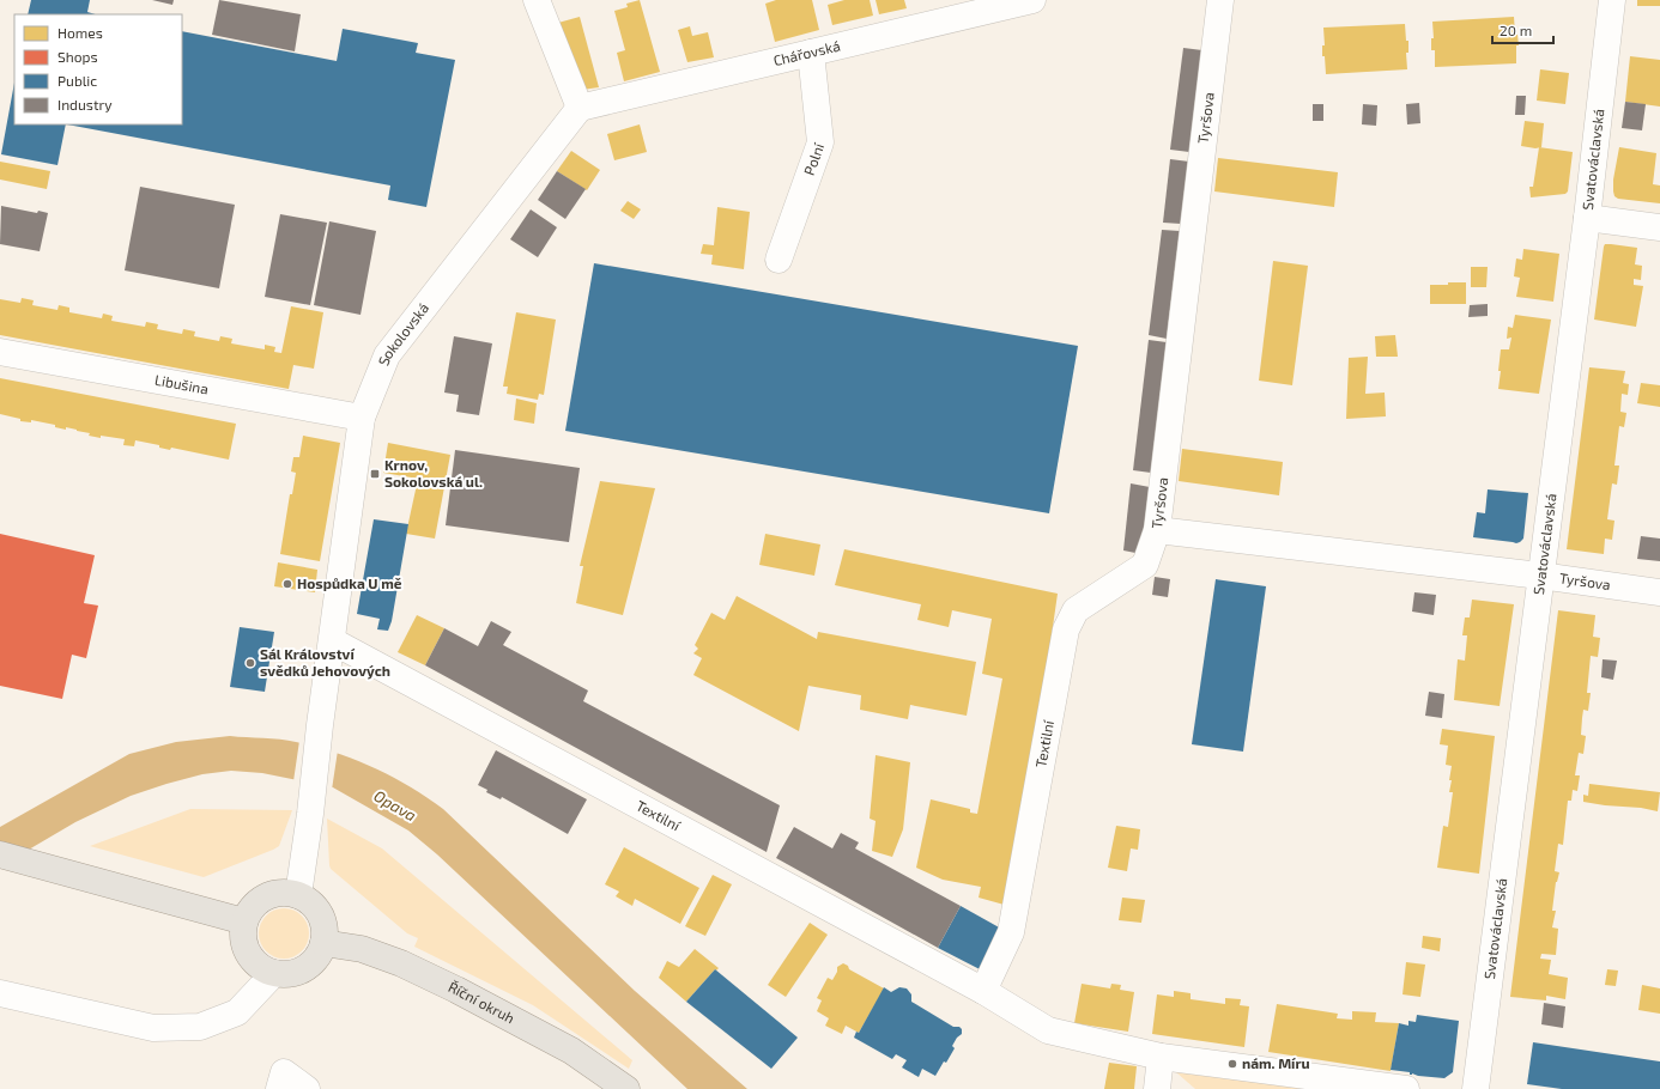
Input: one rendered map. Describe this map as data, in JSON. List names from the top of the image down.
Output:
{
  "streets": {
    "main road": ["Říční okruh"],
    "street": [
      "Chářovská",
      "Tyršova",
      "Polní",
      "Svatováclavská",
      "Sokolovská",
      "Libušina",
      "Textilní"
    ]
  },
  "crossings": [
    ["Chářovská", "Polní"],
    ["Chářovská", "Sokolovská"],
    ["Tyršova", "Svatováclavská"],
    ["Tyršova", "Textilní"],
    ["Sokolovská", "Libušina"],
    ["Sokolovská", "Textilní"],
    ["Sokolovská", "Říční okruh"]
  ],
  "water": ["Opava"],
  "places": {
    "transit": ["Krnov, Sokolovská ul."],
    "other": ["Hospůdka U mě", "Sál Království svědků Jehovových", "nám. Míru"]
  },
  "legend": [
    "Homes",
    "Shops",
    "Public",
    "Industry"
  ],
  "scale_bar": "20 m"
}
